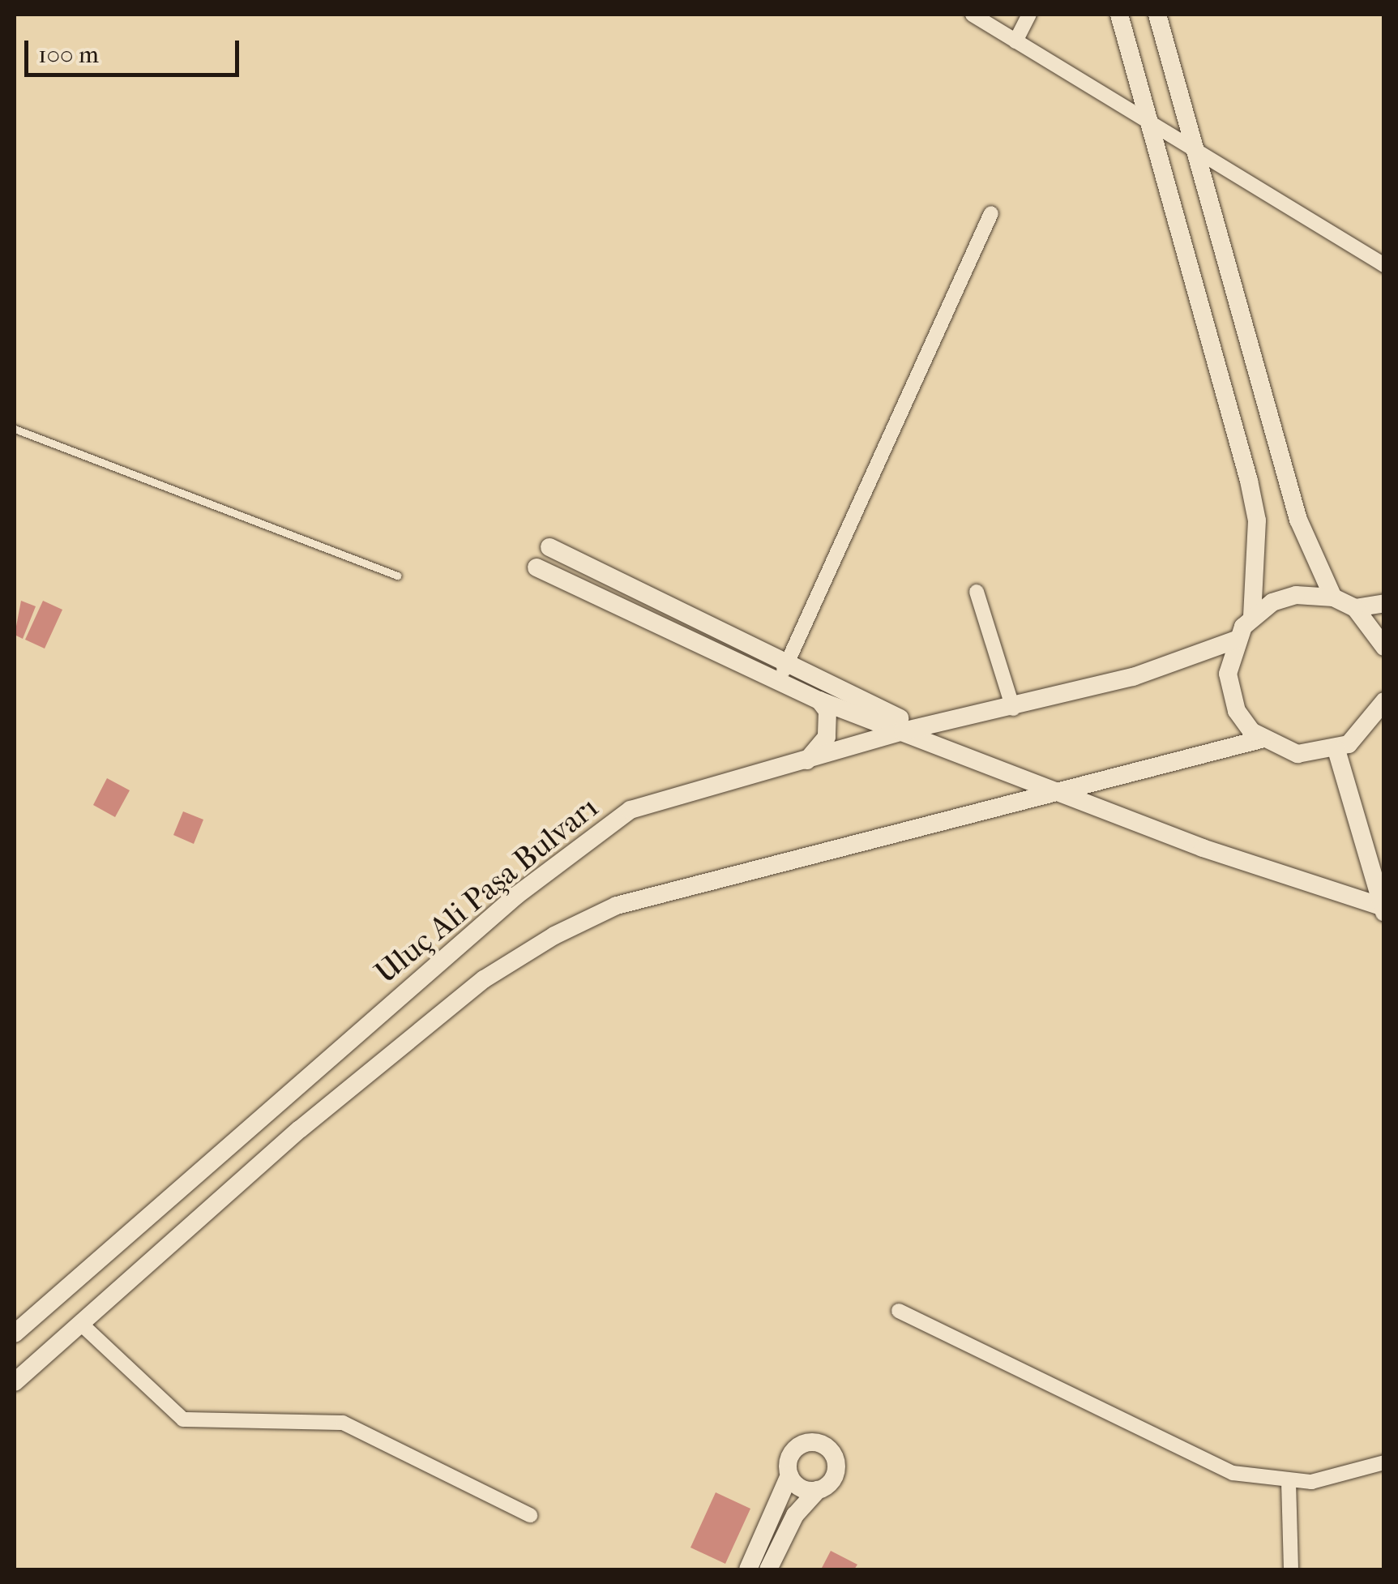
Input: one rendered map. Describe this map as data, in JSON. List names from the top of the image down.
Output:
{
  "streets": {
    "street": ["Uluç Ali Paşa Bulvarı"]
  },
  "scale_bar": "100 m"
}
